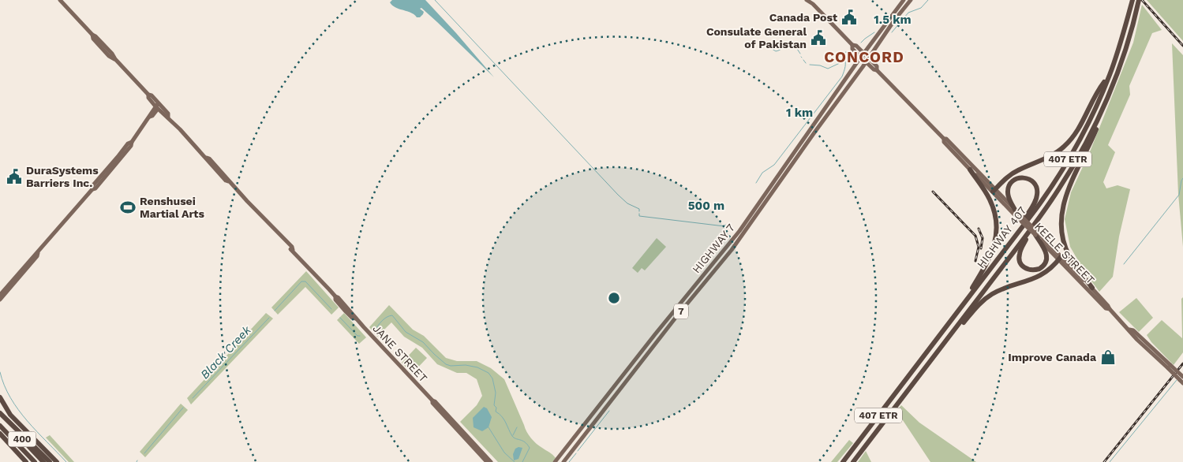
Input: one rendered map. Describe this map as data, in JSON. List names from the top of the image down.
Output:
{
  "streets": {
    "highway": ["407 ETR", "HIGHWAY 407", "400"],
    "main road": [
      "HIGHWAY 7",
      "KEELE STREET",
      "7",
      "JANE STREET"
    ]
  },
  "crossings": [
    ["HIGHWAY 7", "KEELE STREET"]
  ],
  "districts": ["CONCORD"],
  "water": ["Black Creek"],
  "places": {
    "public building": ["Canada Post", "Consulate General of Pakistan", "DuraSystems Barriers Inc."],
    "sports": ["Renshusei Martial Arts"],
    "shop": ["Improve Canada"]
  },
  "rings": ["1.5 km", "1 km", "500 m"]
}
